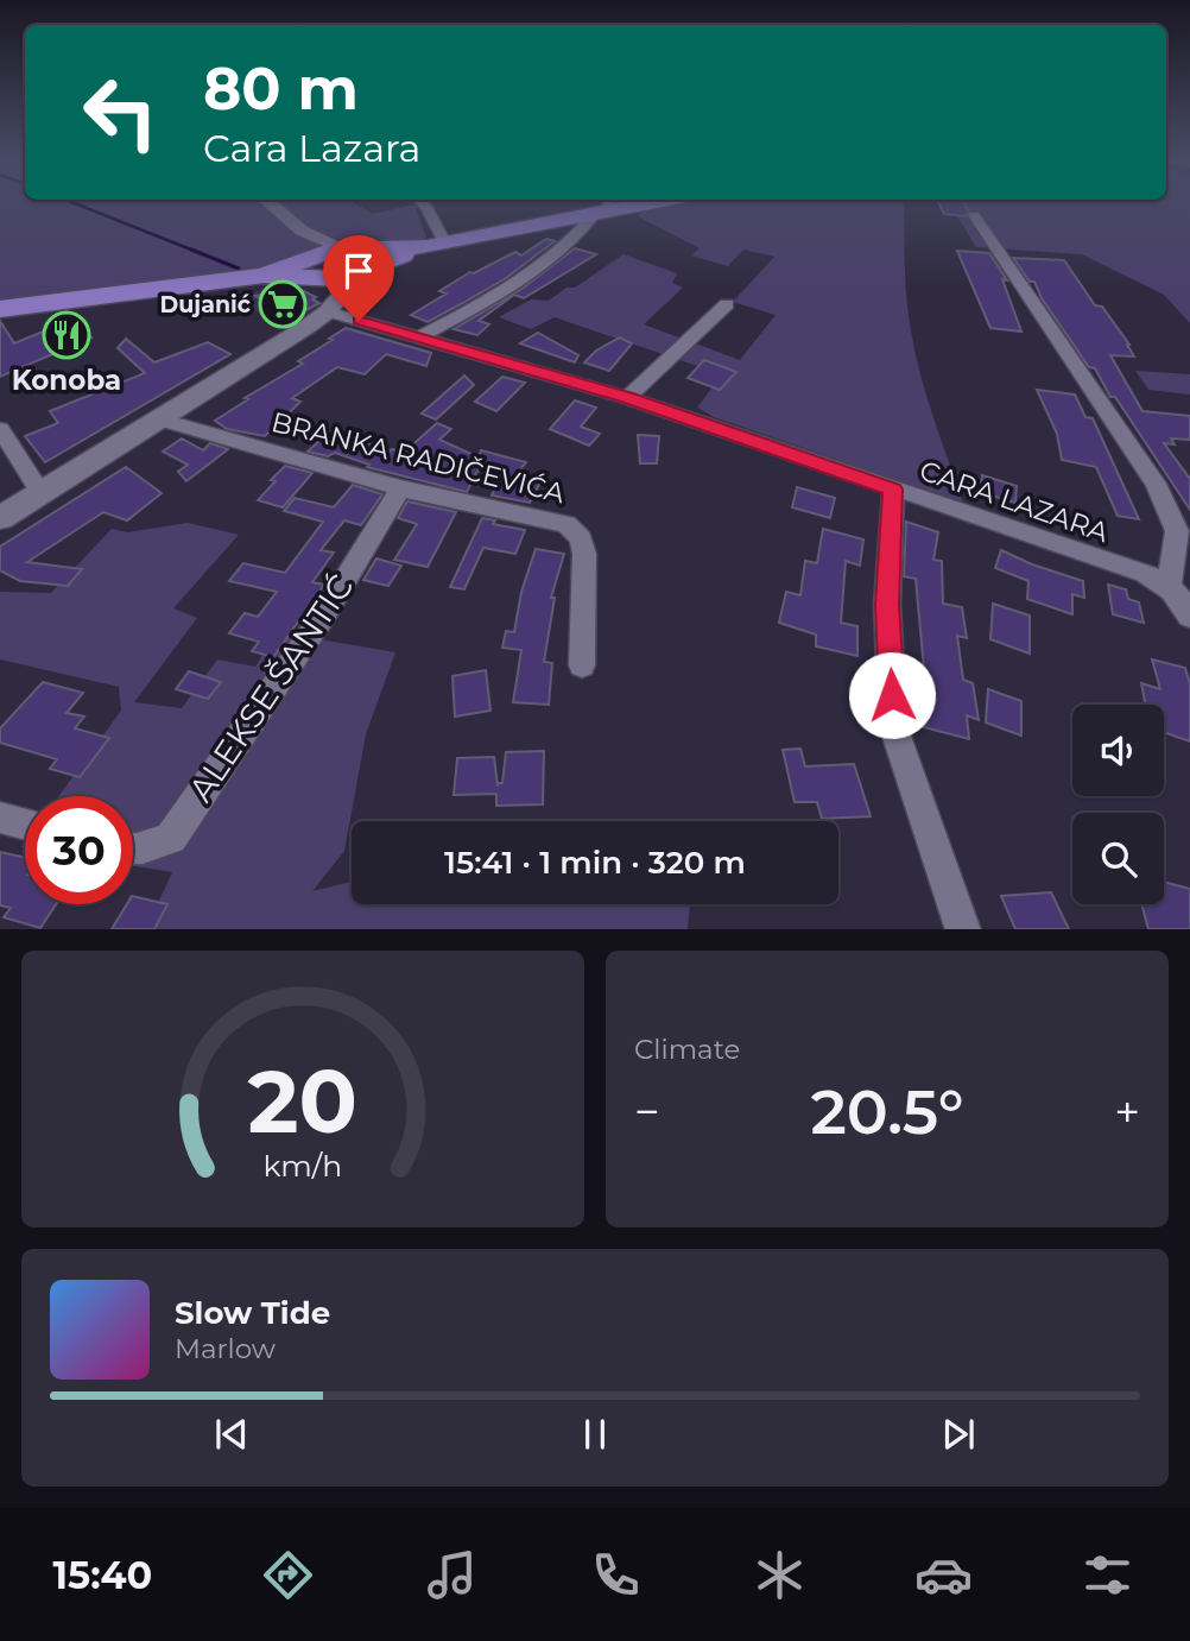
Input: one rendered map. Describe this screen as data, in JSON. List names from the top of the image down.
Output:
{
  "streets": {
    "street": ["BRANKA RADIČEVIĆA", "CARA LAZARA", "ALEKSE ŠANTIĆ"]
  },
  "crossings": [
    ["BRANKA RADIČEVIĆA", "ALEKSE ŠANTIĆ"]
  ],
  "places": {
    "supermarket": ["Dujanić"],
    "restaurant": ["Konoba"]
  },
  "page": {
    "turn": ["80 m", "Cara Lazara"],
    "limit": "30",
    "trip": "15:41 · 1 min · 320 m",
    "tile": "Climate",
    "heat": ["−", "20.5°", "+"],
    "song": ["Slow Tide", "Marlow"],
    "tabs": "15:40",
    "gauge": ["20", "km/h"]
  }
}
